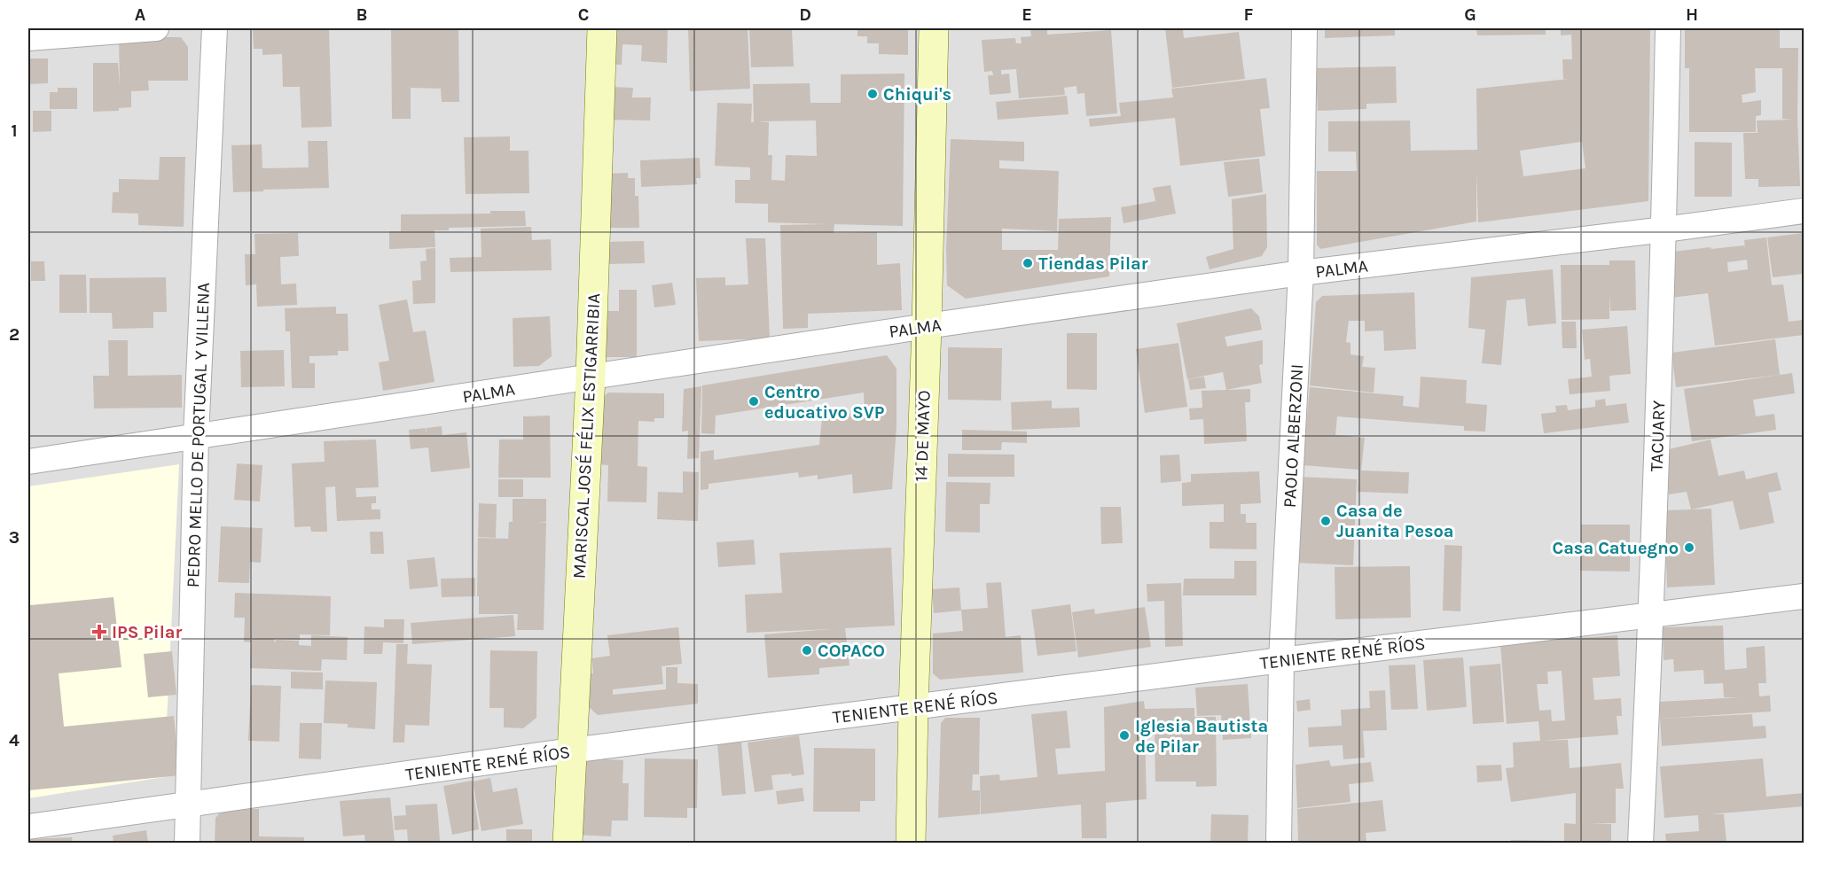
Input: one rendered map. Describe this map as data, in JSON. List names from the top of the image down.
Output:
{
  "streets": {
    "main road": ["MARISCAL JOSÉ FÉLIX ESTIGARRIBIA", "14 DE MAYO"],
    "street": [
      "PALMA",
      "PEDRO MELLO DE PORTUGAL Y VILLENA",
      "PAOLO ALBERZONI",
      "TACUARY",
      "TENIENTE RENÉ RÍOS"
    ]
  },
  "crossings": [
    ["PALMA", "PEDRO MELLO DE PORTUGAL Y VILLENA"],
    ["PALMA", "MARISCAL JOSÉ FÉLIX ESTIGARRIBIA"],
    ["PALMA", "14 DE MAYO"],
    ["PALMA", "PAOLO ALBERZONI"],
    ["PALMA", "TACUARY"],
    ["PEDRO MELLO DE PORTUGAL Y VILLENA", "TENIENTE RENÉ RÍOS"],
    ["MARISCAL JOSÉ FÉLIX ESTIGARRIBIA", "TENIENTE RENÉ RÍOS"],
    ["14 DE MAYO", "TENIENTE RENÉ RÍOS"],
    ["PAOLO ALBERZONI", "TENIENTE RENÉ RÍOS"],
    ["TACUARY", "TENIENTE RENÉ RÍOS"]
  ],
  "places": {
    "other": [
      "Chiqui's",
      "Tiendas Pilar",
      "Centro educativo SVP",
      "Casa de Juanita Pesoa",
      "Casa Catuegno",
      "COPACO",
      "Iglesia Bautista de Pilar"
    ],
    "health": ["IPS Pilar"]
  },
  "grid": {
    "columns": [
      "A",
      "B",
      "C",
      "D",
      "E",
      "F",
      "G",
      "H"
    ],
    "rows": [
      "1",
      "2",
      "3",
      "4"
    ]
  }
}
